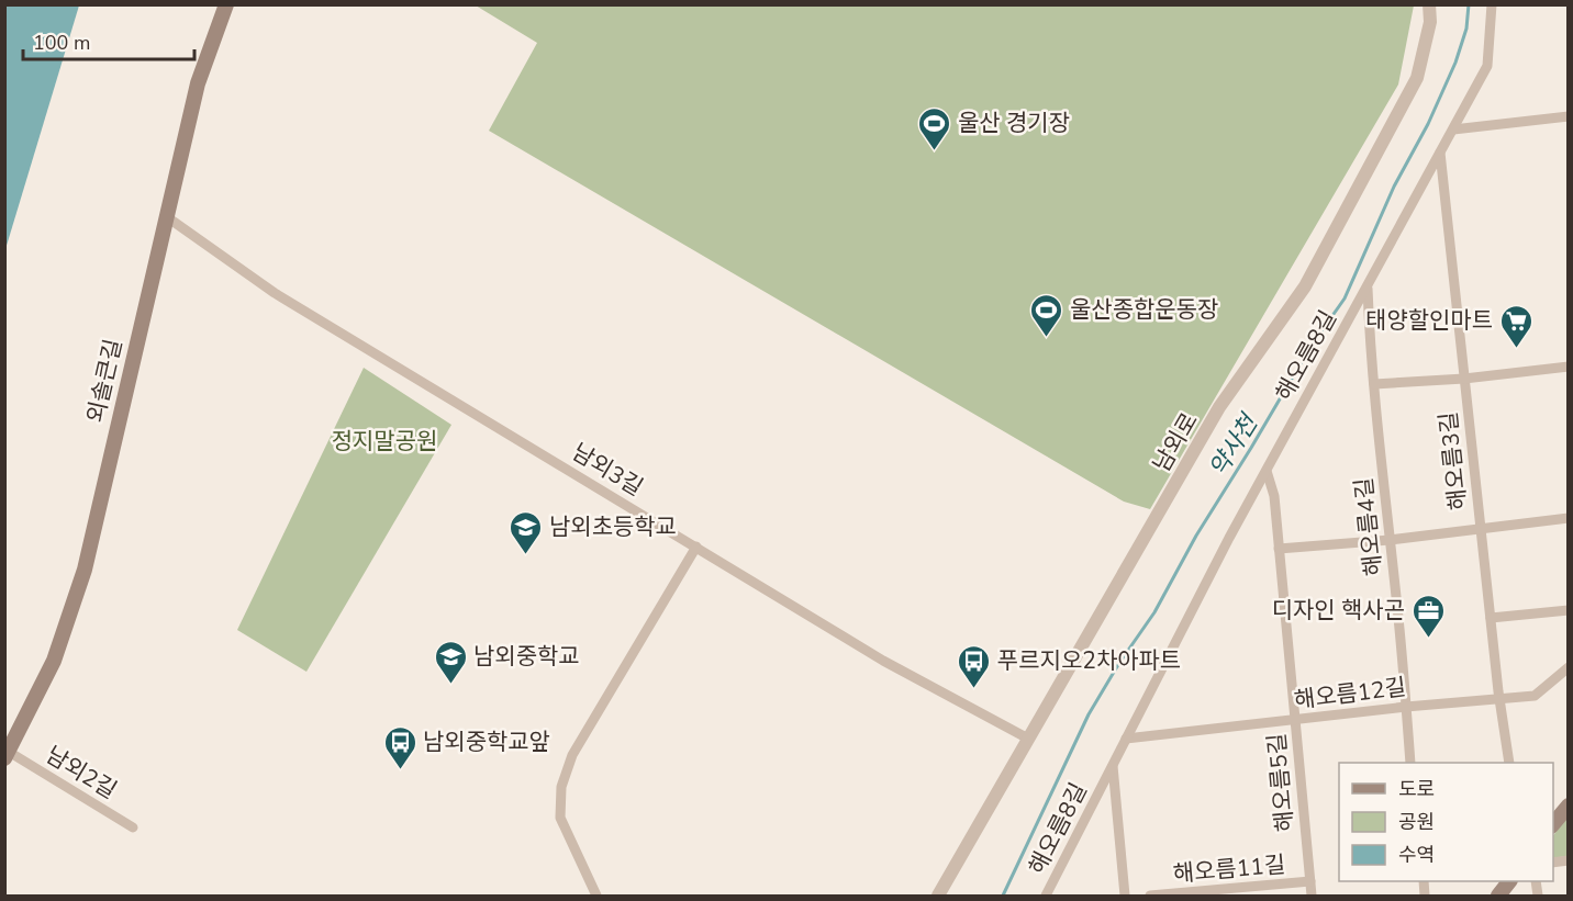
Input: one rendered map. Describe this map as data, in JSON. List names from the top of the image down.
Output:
{
  "streets": {
    "main road": ["외솔큰길"],
    "street": [
      "해오름8길",
      "남외로",
      "해오름3길",
      "남외3길",
      "해오름4길",
      "해오름12길",
      "남외2길",
      "해오름5길",
      "해오름11길"
    ]
  },
  "crossings": [
    ["해오름8길", "해오름3길"],
    ["해오름8길", "해오름4길"],
    ["해오름8길", "해오름12길"],
    ["해오름8길", "해오름5길"],
    ["외솔큰길", "남외3길"],
    ["외솔큰길", "남외2길"],
    ["남외로", "남외3길"],
    ["해오름3길", "해오름12길"],
    ["해오름4길", "해오름12길"],
    ["해오름12길", "해오름5길"],
    ["해오름5길", "해오름11길"]
  ],
  "water": ["약사천"],
  "parks": ["정지말공원"],
  "places": {
    "sports": ["울산 경기장", "울산종합운동장"],
    "supermarket": ["태양할인마트"],
    "school or university": ["남외초등학교", "남외중학교"],
    "office": ["디자인 핵사곤"],
    "bus stop": ["푸르지오2차아파트", "남외중학교앞"]
  },
  "legend": ["도로", "공원", "수역"],
  "scale_bar": "100 m"
}
